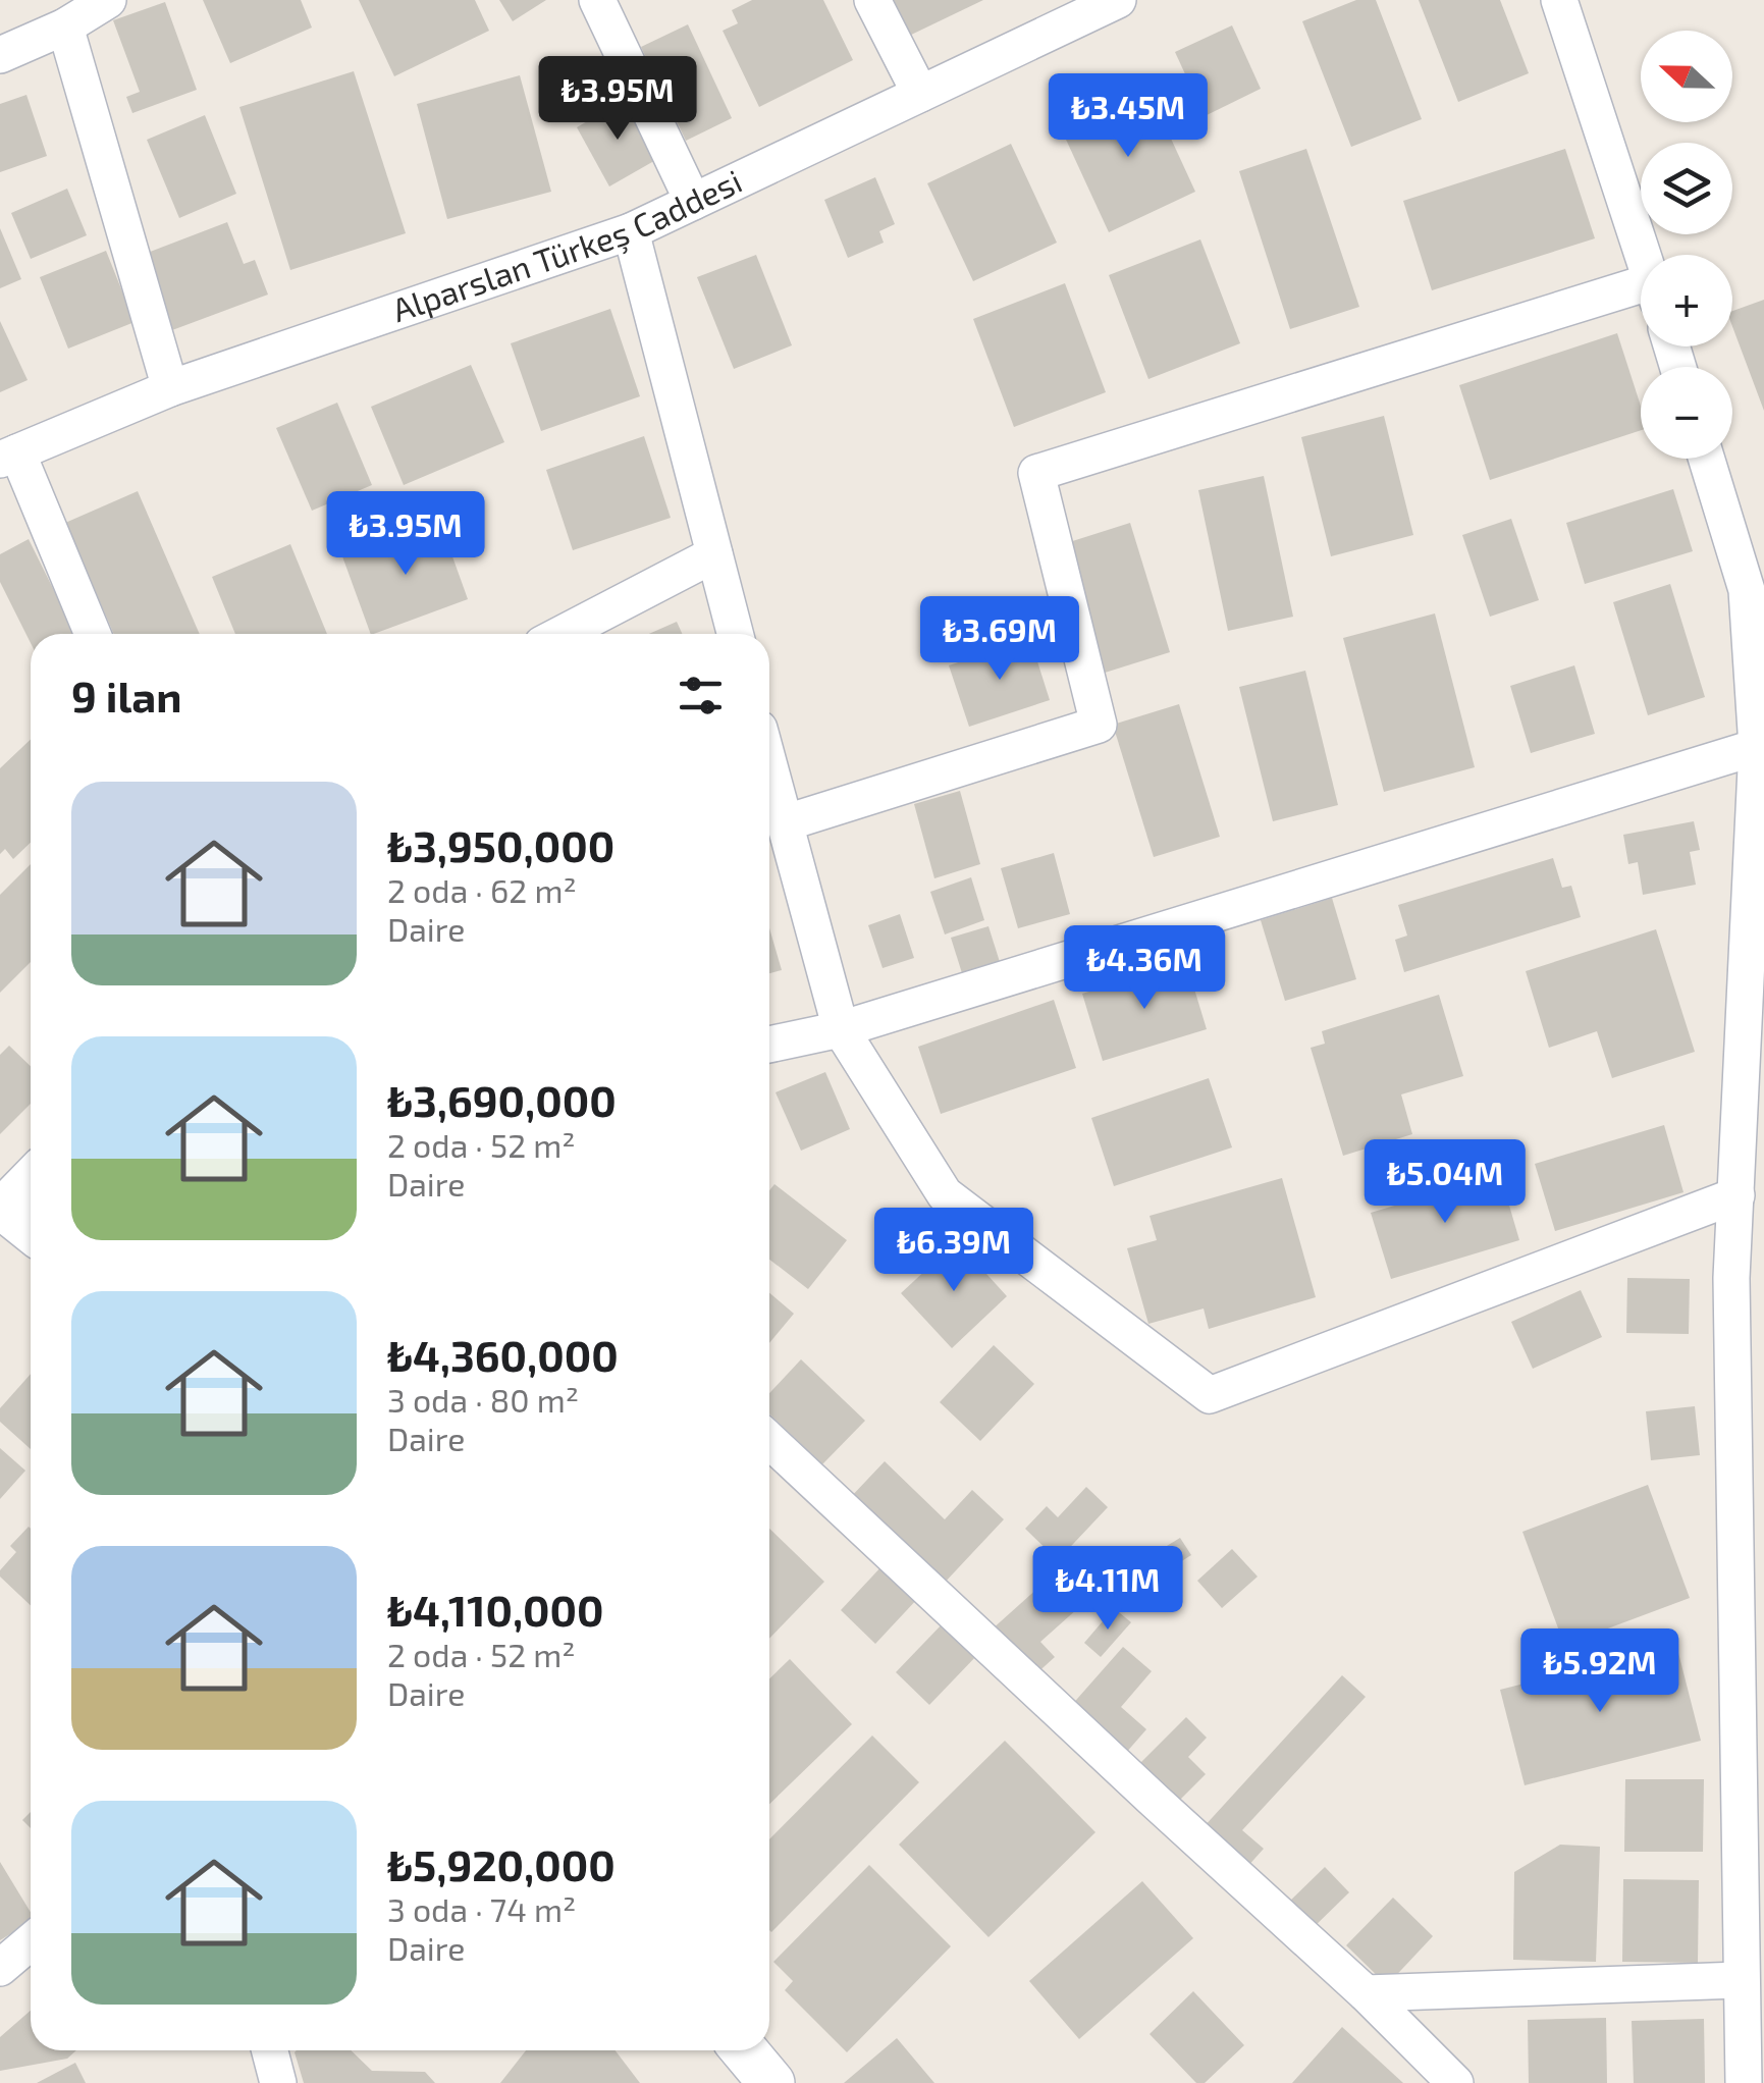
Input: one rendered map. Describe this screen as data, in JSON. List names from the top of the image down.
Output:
{
  "streets": {
    "street": ["Alparslan Türkeş Caddesi"]
  },
  "north": "left",
  "page": {
    "map_buttons": ["+", "−"],
    "price": [
      "₺3.95M",
      "₺3.45M",
      "₺3.95M",
      "₺3.69M",
      "₺4.36M",
      "₺5.04M",
      "₺6.39M",
      "₺4.11M",
      "₺5.92M"
    ],
    "heading": "9 ilan",
    "list": [
      {
        "name": "₺3,950,000",
        "note": "2 oda · 62 m² · Daire"
      },
      {
        "name": "₺3,690,000",
        "note": "2 oda · 52 m² · Daire"
      },
      {
        "name": "₺4,360,000",
        "note": "3 oda · 80 m² · Daire"
      },
      {
        "name": "₺4,110,000",
        "note": "2 oda · 52 m² · Daire"
      },
      {
        "name": "₺5,920,000",
        "note": "3 oda · 74 m² · Daire"
      }
    ]
  }
}
